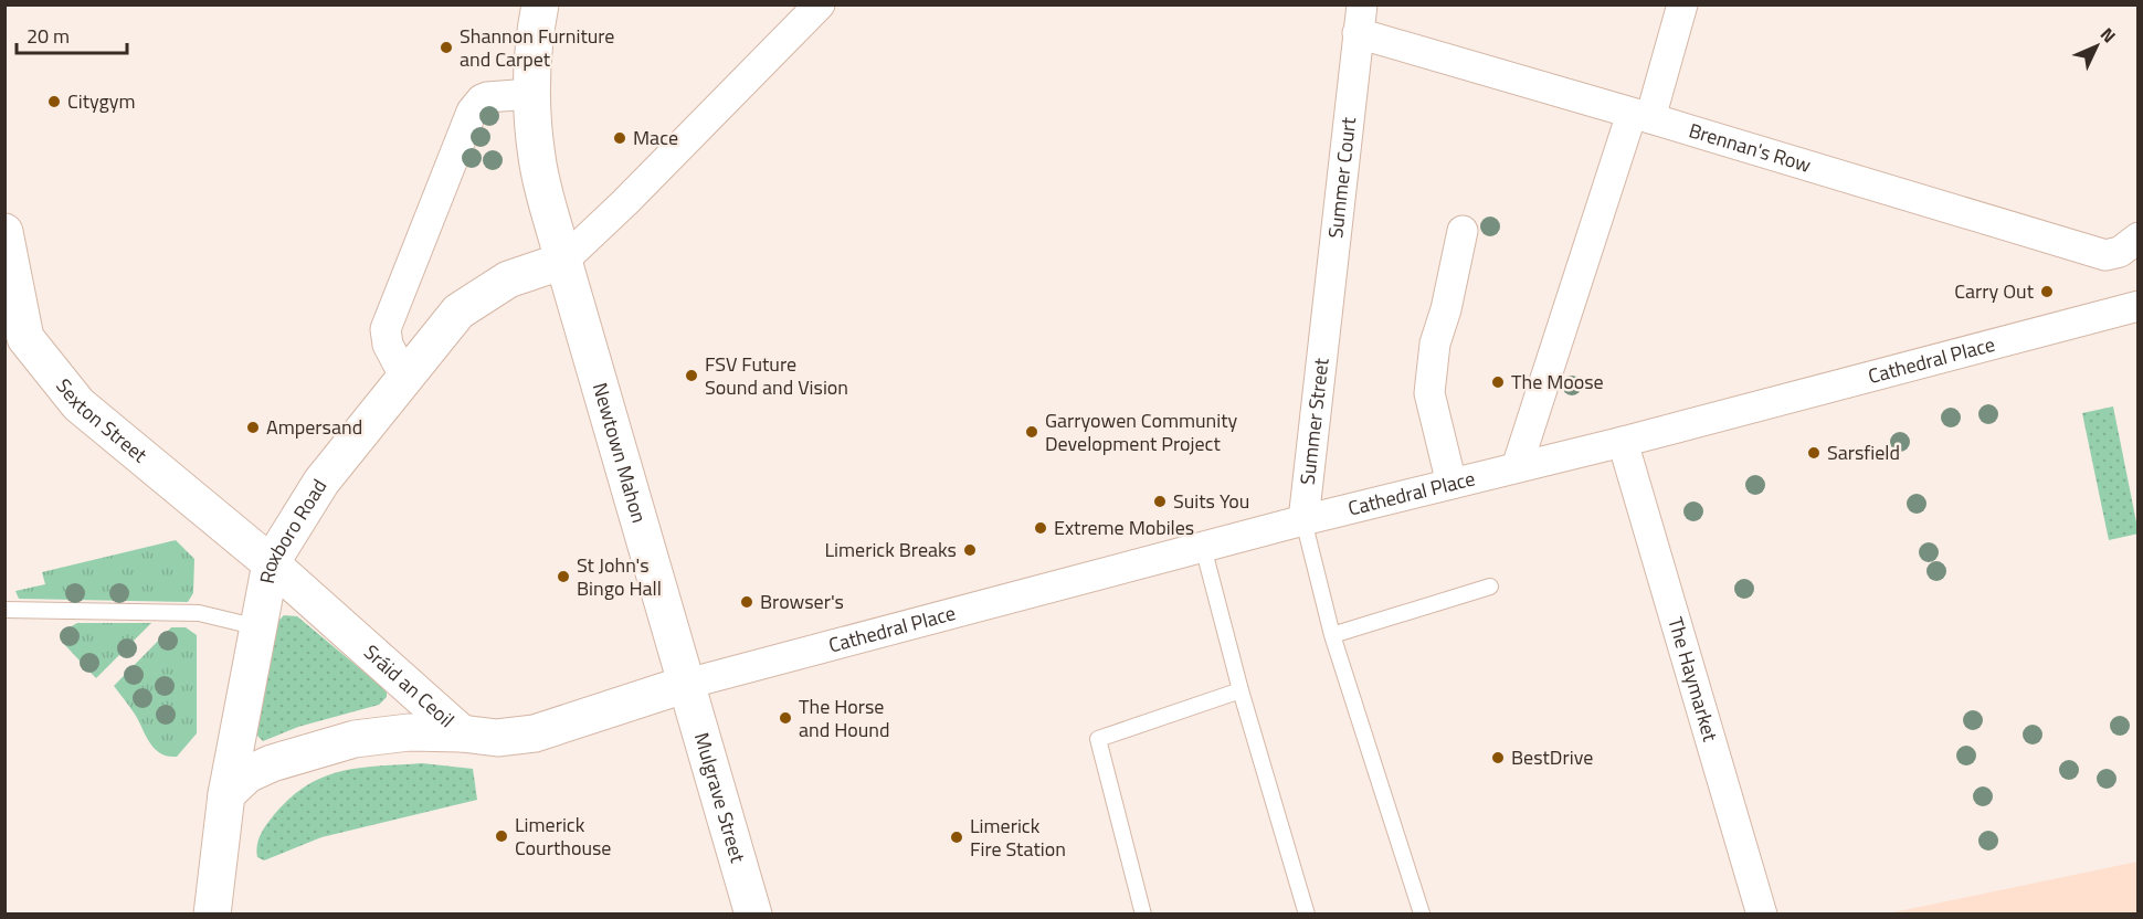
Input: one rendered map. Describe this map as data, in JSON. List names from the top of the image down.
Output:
{
  "streets": {
    "main road": [
      "Sexton Street",
      "Newtown Mahon",
      "Roxboro Road",
      "Sráid an Ceoil",
      "Mulgrave Street"
    ],
    "street": [
      "Brennan's Row",
      "Summer Court",
      "Cathedral Place",
      "Summer Street",
      "The Haymarket"
    ]
  },
  "crossings": [
    ["Brennan's Row", "Summer Court"],
    ["Summer Court", "Summer Street"],
    ["Cathedral Place", "Summer Street"],
    ["Cathedral Place", "Newtown Mahon"],
    ["Cathedral Place", "The Haymarket"],
    ["Cathedral Place", "Sráid an Ceoil"],
    ["Cathedral Place", "Mulgrave Street"],
    ["Sexton Street", "Roxboro Road"],
    ["Sexton Street", "Sráid an Ceoil"],
    ["Newtown Mahon", "Roxboro Road"],
    ["Newtown Mahon", "Sráid an Ceoil"],
    ["Newtown Mahon", "Mulgrave Street"],
    ["Roxboro Road", "Sráid an Ceoil"],
    ["Sráid an Ceoil", "Mulgrave Street"]
  ],
  "places": [
    "Shannon Furniture and Carpet",
    "Citygym",
    "Mace",
    "Carry Out",
    "FSV Future Sound and Vision",
    "The Moose",
    "Ampersand",
    "Garryowen Community Development Project",
    "Sarsfield",
    "Suits You",
    "Extreme Mobiles",
    "Limerick Breaks",
    "St John's Bingo Hall",
    "Browser's",
    "The Horse and Hound",
    "BestDrive",
    "Limerick Courthouse",
    "Limerick Fire Station"
  ],
  "scale_bar": "20 m",
  "north": "top right"
}
